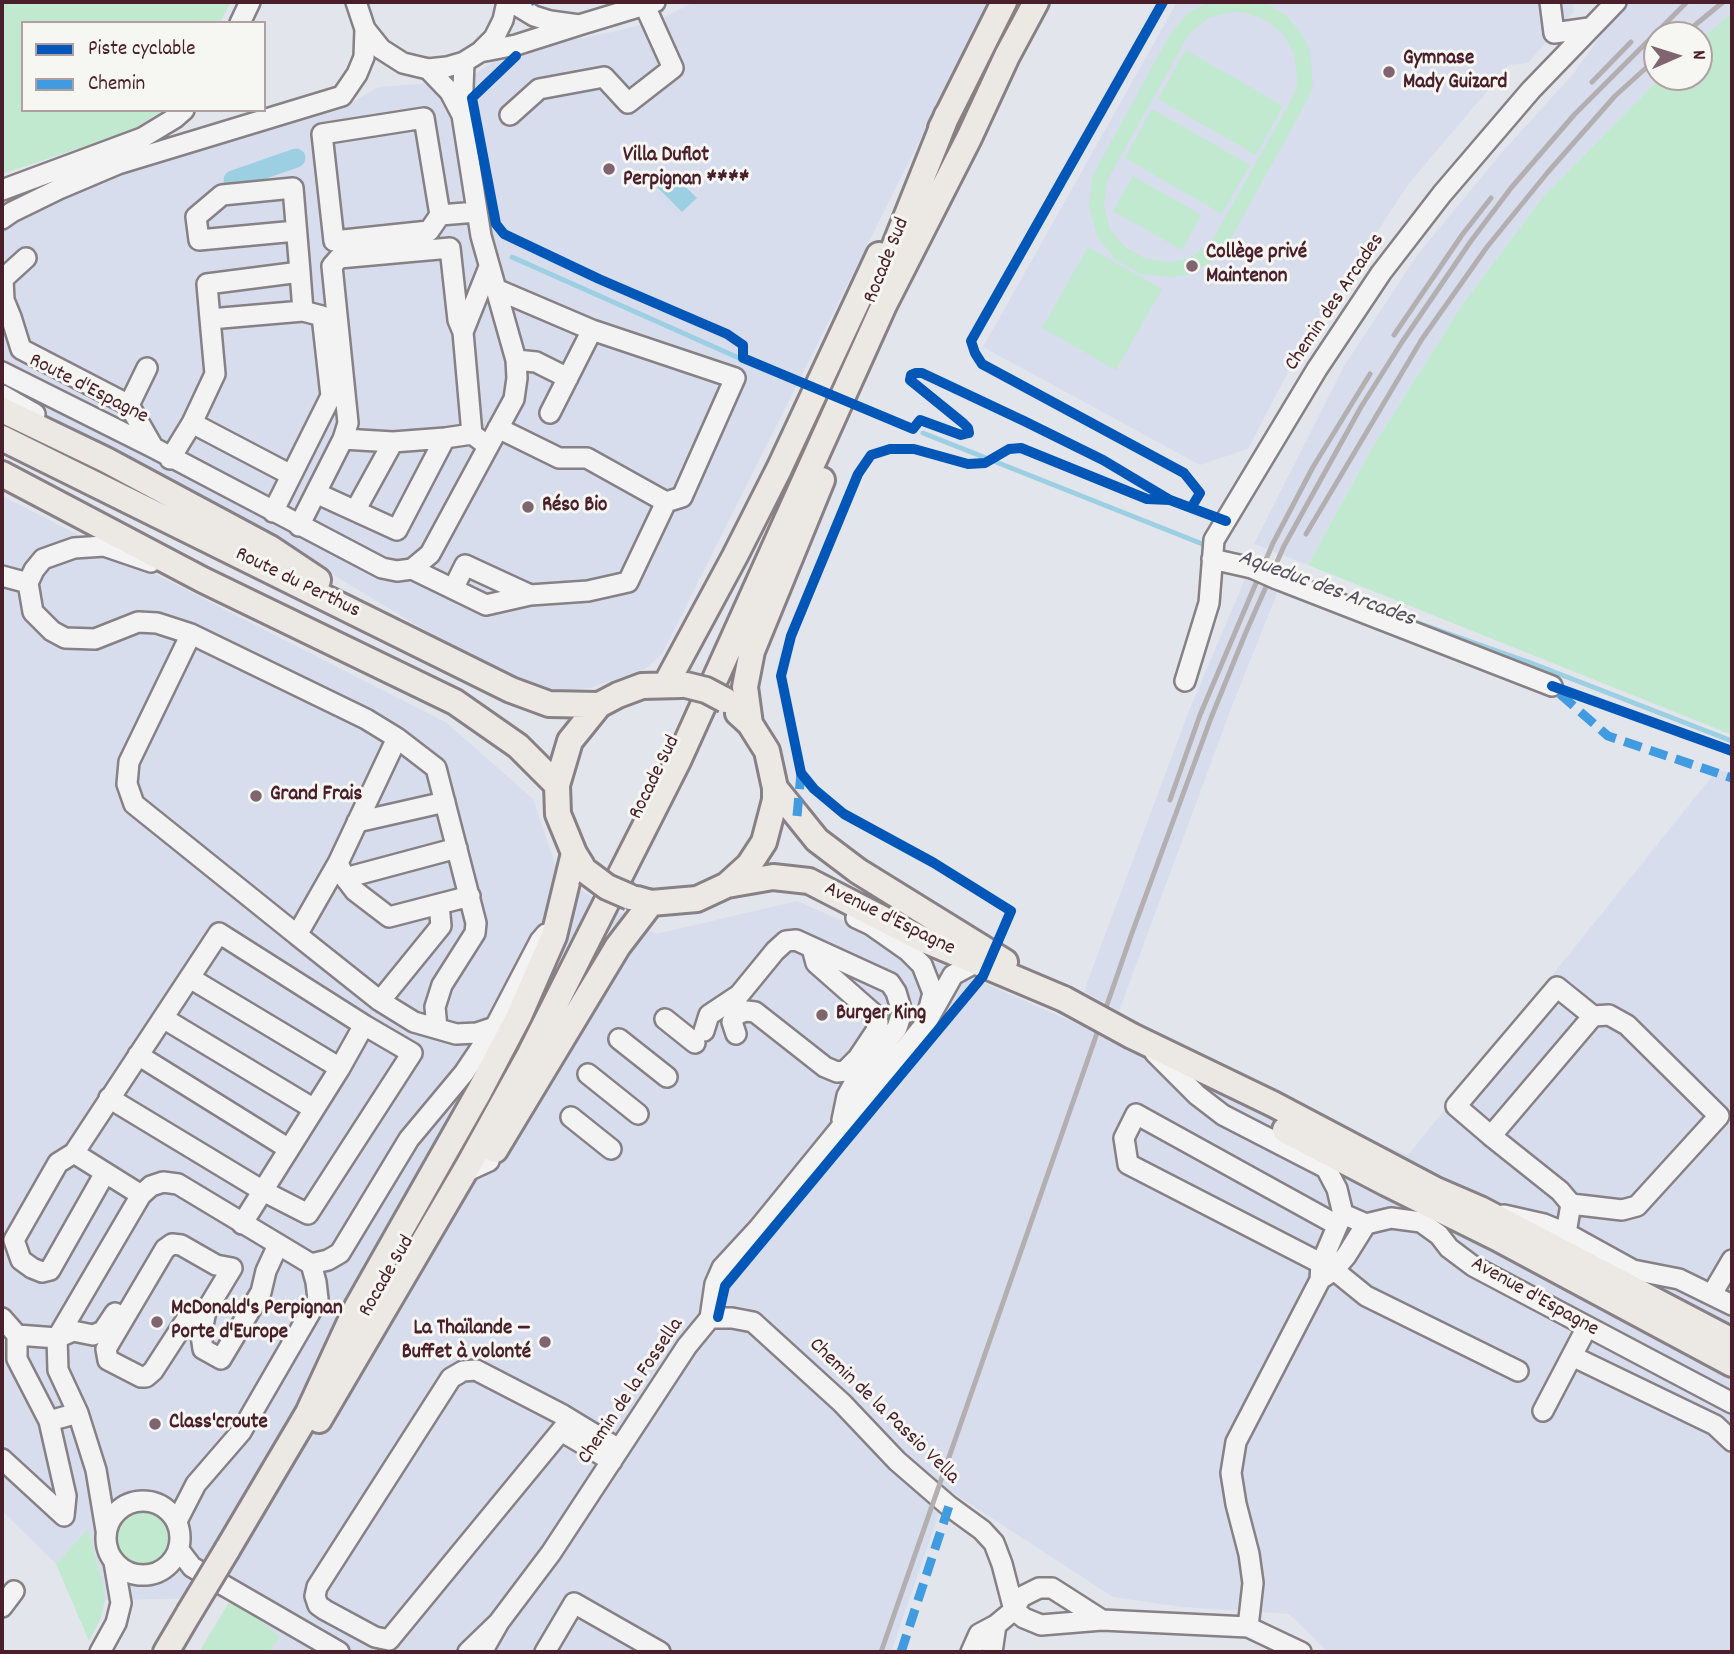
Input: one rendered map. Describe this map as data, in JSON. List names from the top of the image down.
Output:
{
  "streets": {
    "main road": ["Rocade Sud", "Route du Perthus", "Avenue d'Espagne"],
    "street": [
      "Chemin des Arcades",
      "Route d'Espagne",
      "Chemin de la Fossella",
      "Chemin de la Passio Vella"
    ]
  },
  "crossings": [
    ["Rocade Sud", "Route du Perthus"],
    ["Rocade Sud", "Avenue d'Espagne"],
    ["Route du Perthus", "Avenue d'Espagne"],
    ["Avenue d'Espagne", "Chemin de la Fossella"],
    ["Chemin de la Fossella", "Chemin de la Passio Vella"]
  ],
  "water": ["Aqueduc des Arcades"],
  "places": [
    "Gymnase Mady Guizard",
    "Villa Duflot Perpignan ****",
    "Collège privé Maintenon",
    "Réso Bio",
    "Grand Frais",
    "Burger King",
    "McDonald's Perpignan Porte d'Europe",
    "La Thaïlande — Buffet à volonté",
    "Class'croute"
  ],
  "legend": ["Piste cyclable", "Chemin"],
  "north": "right"
}
